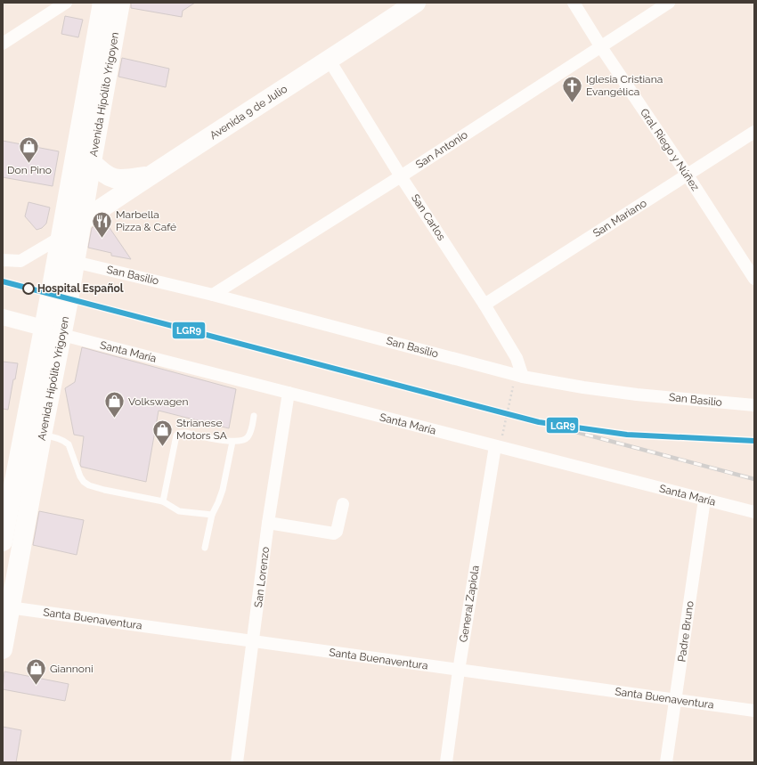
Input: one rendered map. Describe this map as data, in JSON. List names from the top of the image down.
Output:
{
  "streets": {
    "main road": ["Avenida Hipólito Yrigoyen", "Avenida 9 de Julio"],
    "street": [
      "San Antonio",
      "Gral. Riego y Núñez",
      "San Carlos",
      "San Mariano",
      "San Basilio",
      "Santa María",
      "San Lorenzo",
      "General Zapiola",
      "Santa Buenaventura",
      "Padre Bruno"
    ]
  },
  "crossings": [
    ["Avenida Hipólito Yrigoyen", "Avenida 9 de Julio"],
    ["Avenida Hipólito Yrigoyen", "San Basilio"],
    ["Avenida Hipólito Yrigoyen", "Santa María"],
    ["Avenida Hipólito Yrigoyen", "Santa Buenaventura"],
    ["Avenida 9 de Julio", "San Carlos"],
    ["San Antonio", "Gral. Riego y Núñez"],
    ["San Antonio", "San Carlos"],
    ["San Antonio", "San Basilio"],
    ["Gral. Riego y Núñez", "San Mariano"],
    ["San Carlos", "San Mariano"],
    ["San Carlos", "San Basilio"],
    ["Santa María", "San Lorenzo"],
    ["Santa María", "General Zapiola"],
    ["Santa María", "Padre Bruno"],
    ["San Lorenzo", "Santa Buenaventura"],
    ["General Zapiola", "Santa Buenaventura"],
    ["Santa Buenaventura", "Padre Bruno"]
  ],
  "places": {
    "church": ["Iglesia Cristiana Evangélica"],
    "shop": [
      "Don Pino",
      "Volkswagen",
      "Strianese Motors SA",
      "Giannoni"
    ],
    "restaurant": ["Marbella Pizza & Café"],
    "other": ["Hospital Español"]
  },
  "lines": ["transit line LGR9"]
}
